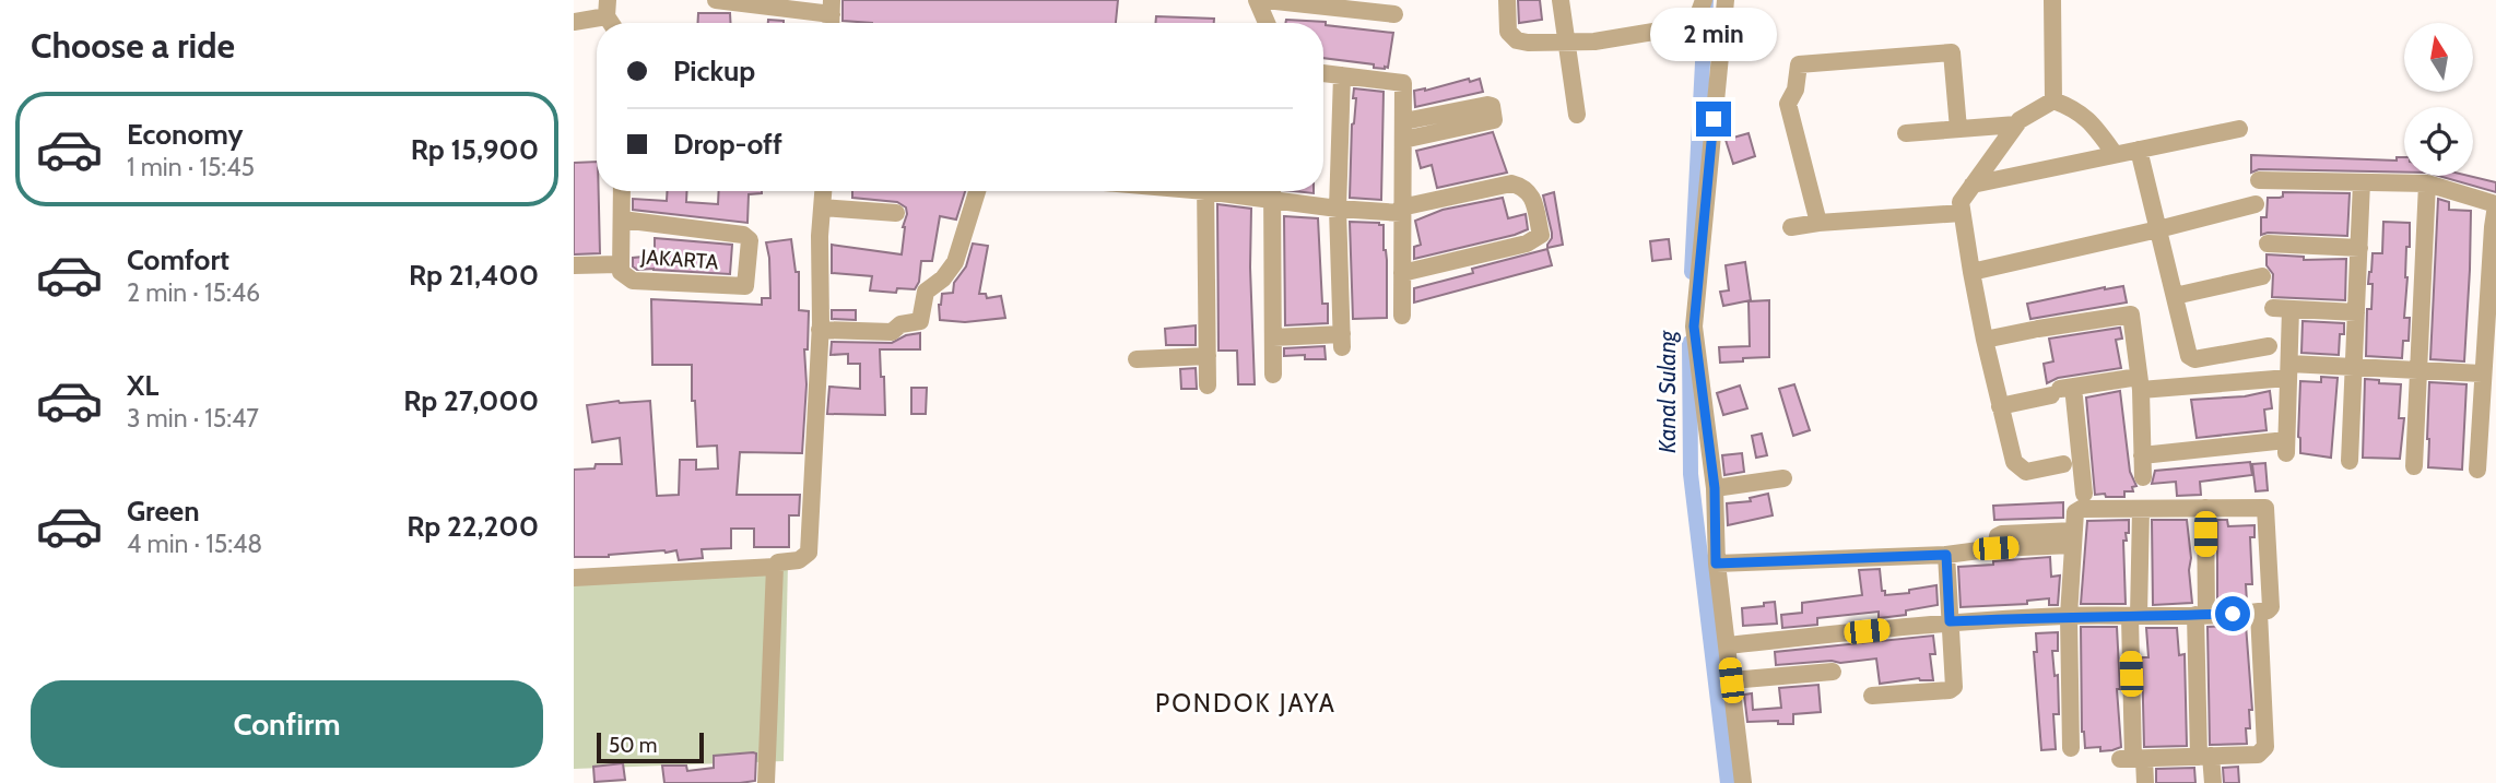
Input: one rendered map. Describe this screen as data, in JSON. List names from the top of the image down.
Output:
{
  "streets": {
    "street": ["JAKARTA"]
  },
  "districts": ["PONDOK JAYA"],
  "water": ["Kanal Sulang"],
  "scale_bar": "50 m",
  "north": "top",
  "page": {
    "heading": "Choose a ride",
    "bubble": "2 min",
    "banner": ["Pickup", "Drop-off"],
    "list": [
      {
        "name": "Economy",
        "note": "1 min · 15:45",
        "value": "Rp 15,900"
      },
      {
        "name": "Comfort",
        "note": "2 min · 15:46",
        "value": "Rp 21,400"
      },
      {
        "name": "XL",
        "note": "3 min · 15:47",
        "value": "Rp 27,000"
      },
      {
        "name": "Green",
        "note": "4 min · 15:48",
        "value": "Rp 22,200"
      }
    ],
    "buttons": "Confirm",
    "scale": "50 m"
  }
}
